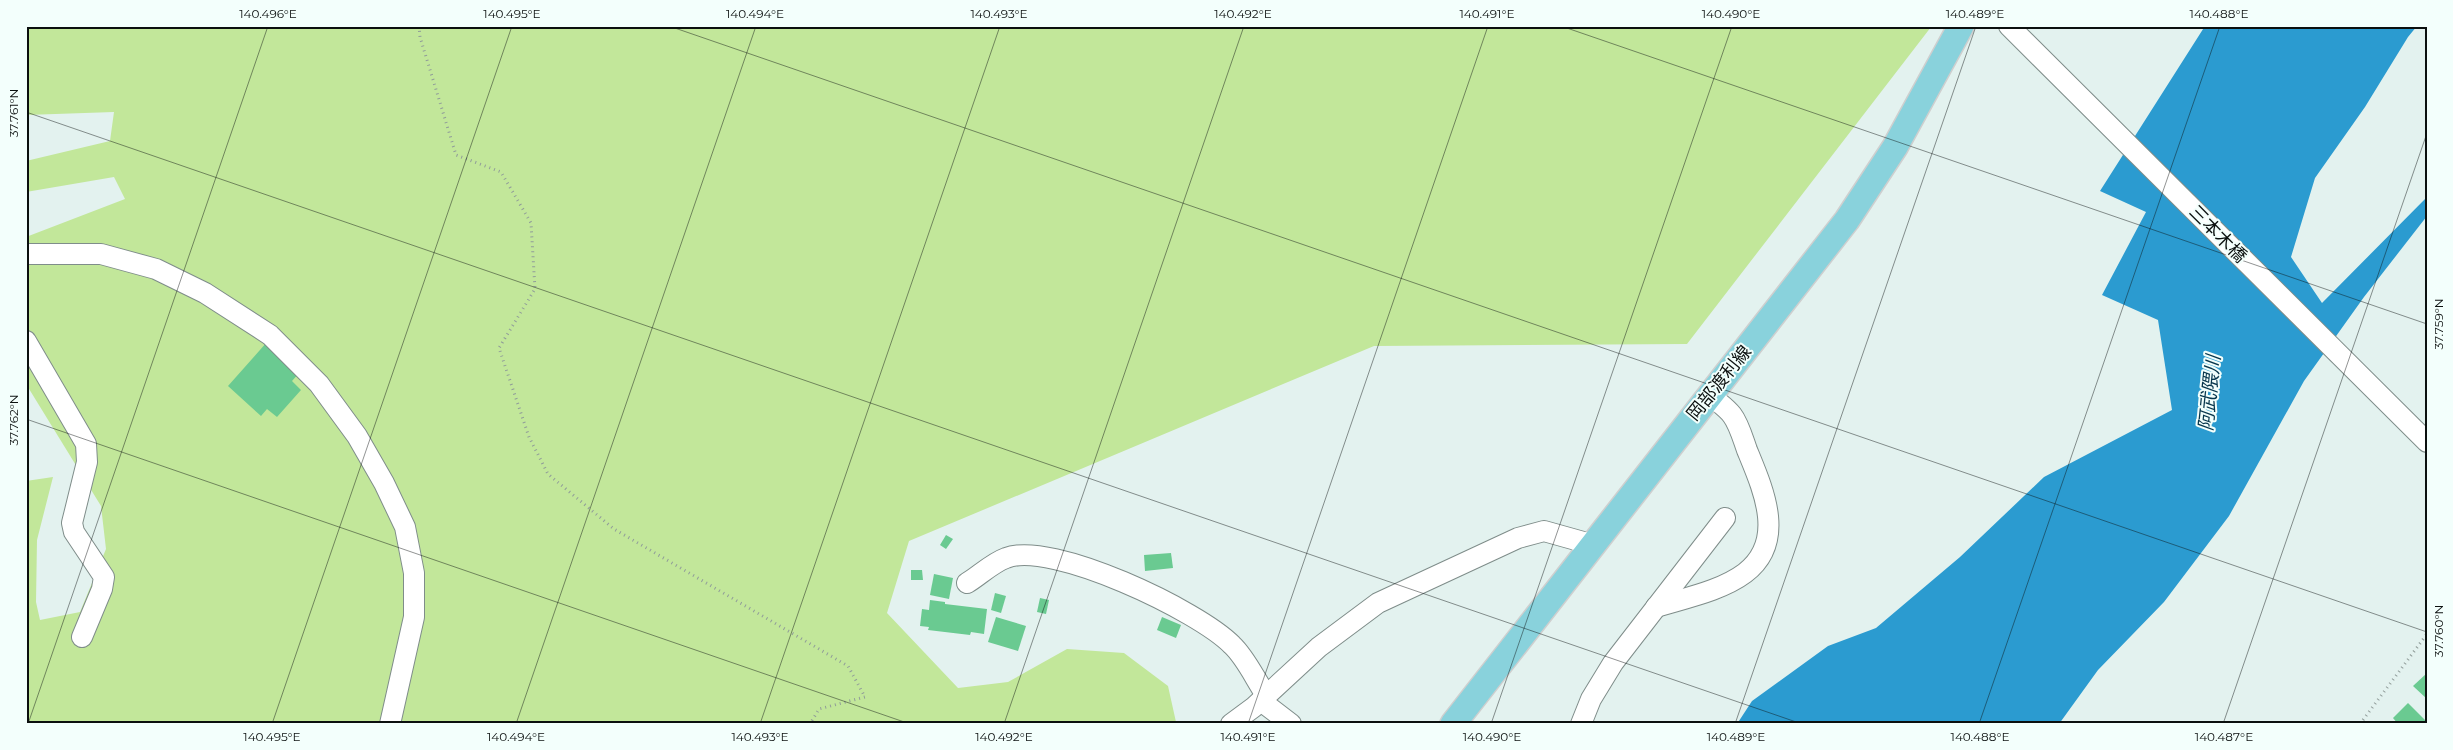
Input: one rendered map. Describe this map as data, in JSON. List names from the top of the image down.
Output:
{
  "streets": {
    "main road": ["岡部渡利線"],
    "street": ["三本木橋"]
  },
  "water": ["阿武隈川"],
  "coordinates": [
    "140.496°E",
    "140.495°E",
    "140.494°E",
    "140.493°E",
    "140.492°E",
    "140.491°E",
    "140.490°E",
    "140.489°E",
    "140.488°E",
    "37.761°N",
    "37.759°N",
    "37.762°N",
    "37.760°N",
    "140.487°E"
  ]
}
